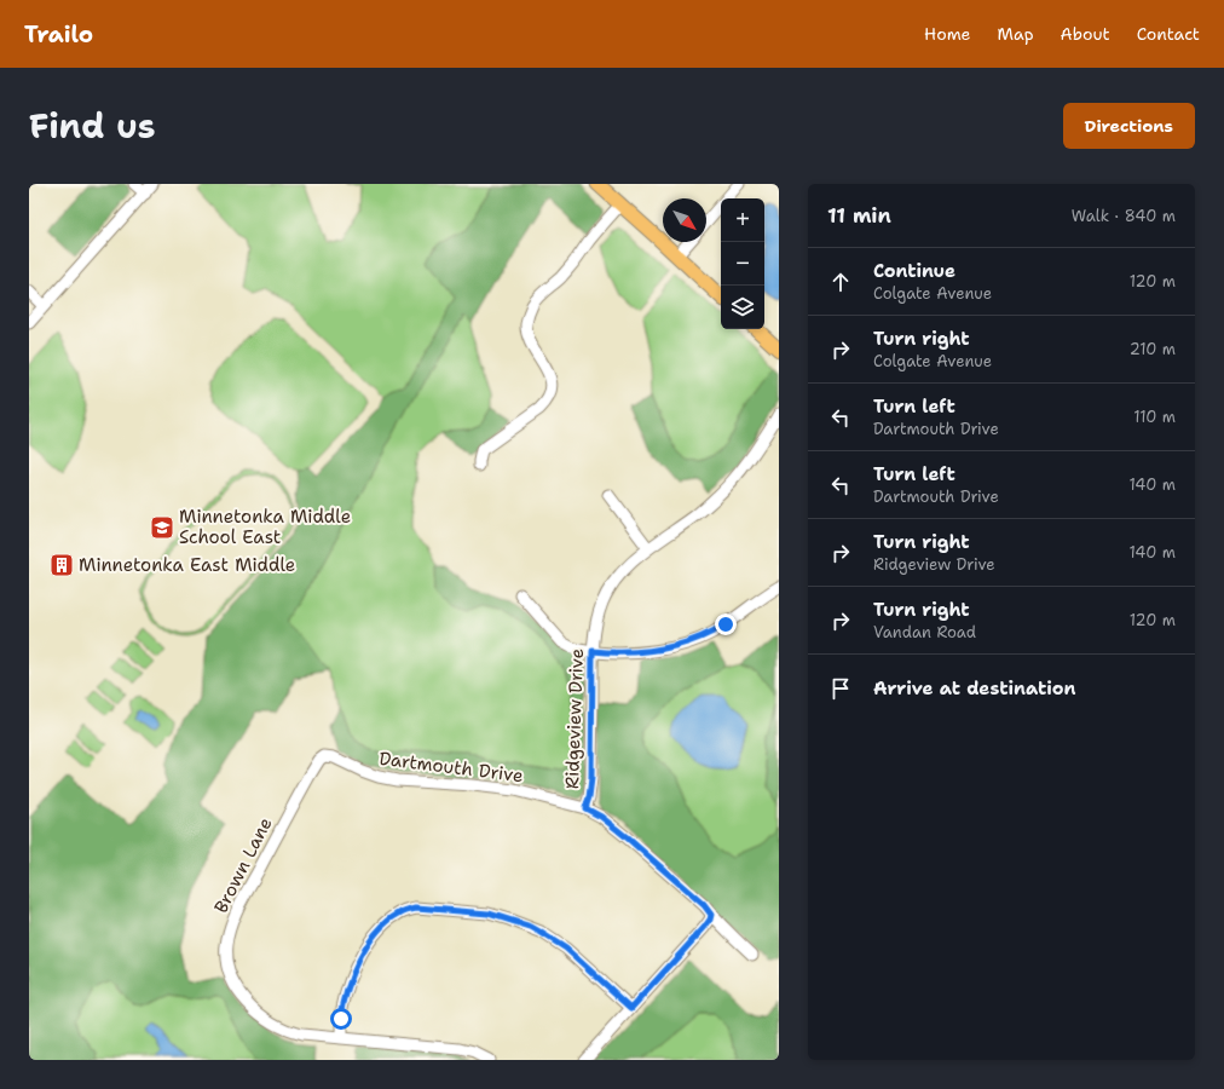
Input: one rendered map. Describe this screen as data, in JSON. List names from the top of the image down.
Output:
{
  "streets": {
    "street": ["Ridgeview Drive", "Dartmouth Drive", "Brown Lane"]
  },
  "crossings": [
    ["Ridgeview Drive", "Dartmouth Drive"],
    ["Dartmouth Drive", "Brown Lane"]
  ],
  "places": {
    "school or university": ["Minnetonka Middle School East"],
    "building": ["Minnetonka East Middle"]
  },
  "north": "bottom right",
  "page": {
    "header": "Trailo",
    "nav": [
      "Home",
      "Map",
      "About",
      "Contact"
    ],
    "title": "Find us",
    "buttons": "Directions",
    "heading": ["11 min", "Walk · 840 m"],
    "map_buttons": ["+", "−"],
    "list": [
      ["Continue", "Colgate Avenue", "120 m"],
      ["Turn right", "Colgate Avenue", "210 m"],
      ["Turn left", "Dartmouth Drive", "110 m"],
      ["Turn left", "Dartmouth Drive", "140 m"],
      ["Turn right", "Ridgeview Drive", "140 m"],
      ["Turn right", "Vandan Road", "120 m"],
      "Arrive at destination"
    ]
  }
}
